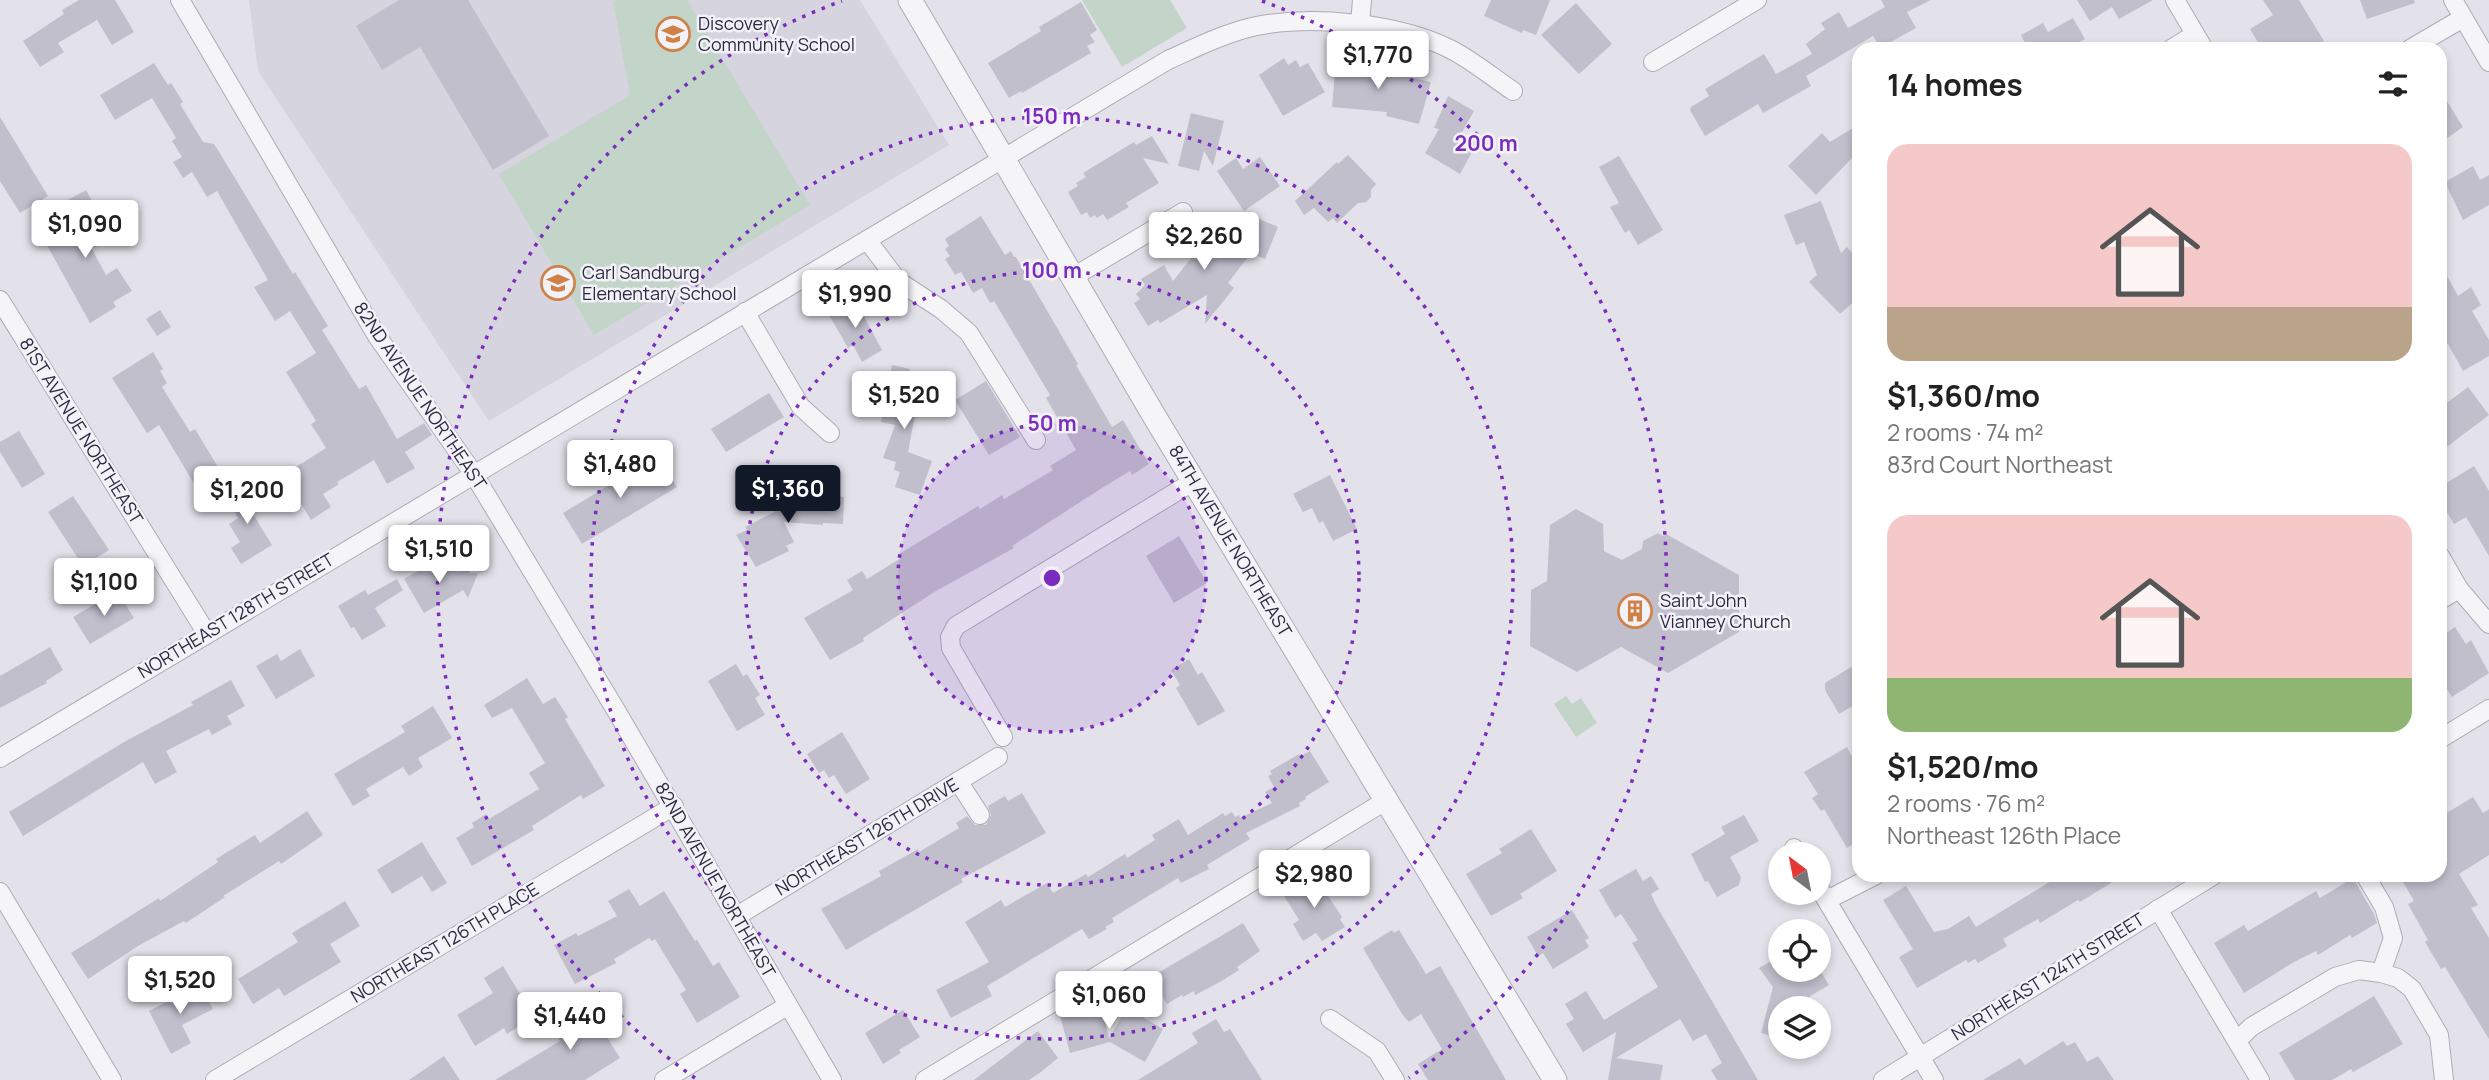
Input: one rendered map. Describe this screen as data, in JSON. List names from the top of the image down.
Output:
{
  "streets": {
    "street": [
      "82ND AVENUE NORTHEAST",
      "81ST AVENUE NORTHEAST",
      "84TH AVENUE NORTHEAST",
      "NORTHEAST 128TH STREET",
      "NORTHEAST 126TH DRIVE",
      "NORTHEAST 126TH PLACE",
      "NORTHEAST 124TH STREET"
    ]
  },
  "crossings": [
    ["82ND AVENUE NORTHEAST", "NORTHEAST 128TH STREET"],
    ["82ND AVENUE NORTHEAST", "NORTHEAST 126TH DRIVE"],
    ["82ND AVENUE NORTHEAST", "NORTHEAST 126TH PLACE"],
    ["81ST AVENUE NORTHEAST", "NORTHEAST 128TH STREET"],
    ["84TH AVENUE NORTHEAST", "NORTHEAST 128TH STREET"]
  ],
  "places": {
    "school or university": ["Discovery Community School", "Carl Sandburg Elementary School"],
    "building": ["Saint John Vianney Church"]
  },
  "north": "top left",
  "page": {
    "price": [
      "$1,770",
      "$1,090",
      "$2,260",
      "$1,990",
      "$1,520",
      "$1,480",
      "$1,360",
      "$1,200",
      "$1,510",
      "$1,100",
      "$2,980",
      "$1,520",
      "$1,060",
      "$1,440"
    ],
    "heading": "14 homes",
    "list": [
      {
        "name": "$1,360/mo",
        "note": "2 rooms · 74 m² · 83rd Court Northeast"
      },
      {
        "name": "$1,520/mo",
        "note": "2 rooms · 76 m² · Northeast 126th Place"
      }
    ]
  },
  "rings": [
    "150 m",
    "200 m",
    "100 m",
    "50 m"
  ]
}
